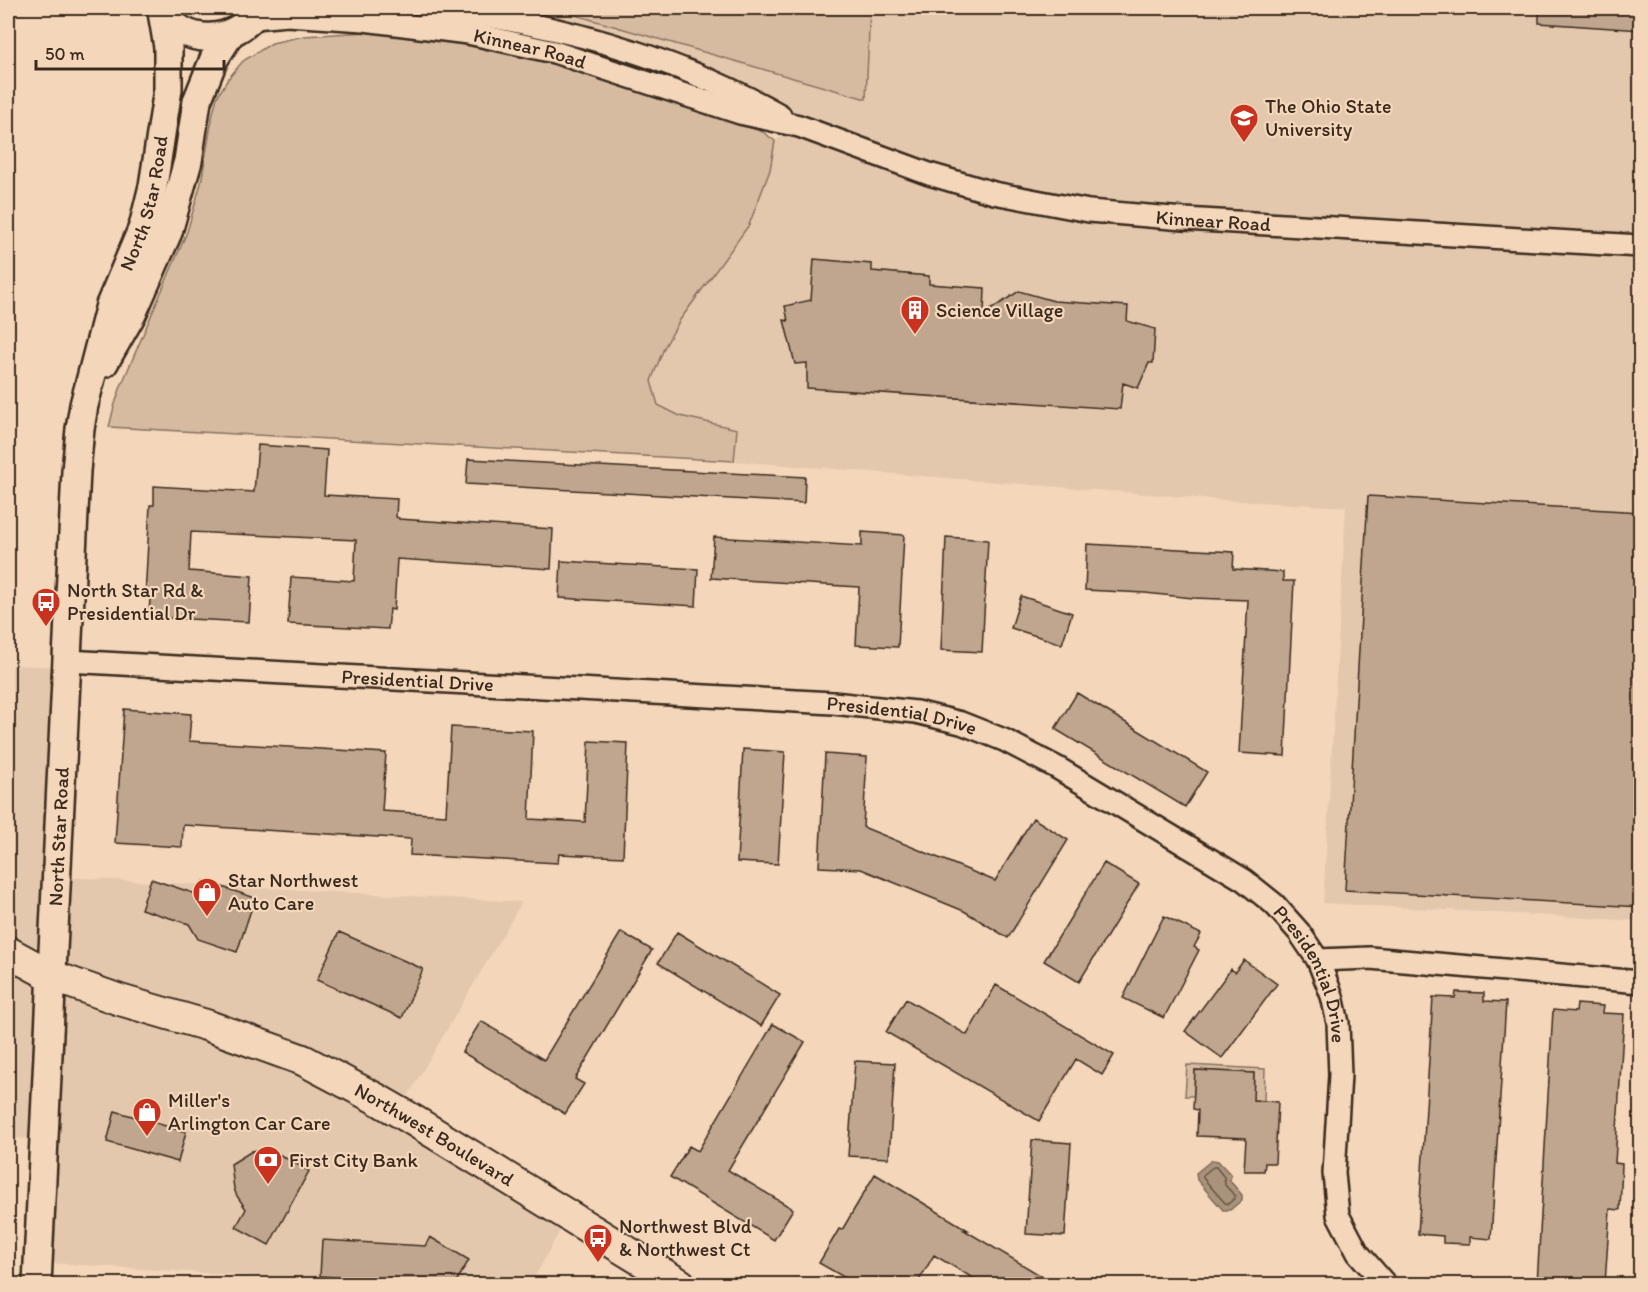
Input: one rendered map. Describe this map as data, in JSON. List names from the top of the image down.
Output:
{
  "streets": {
    "main road": ["Northwest Boulevard"],
    "street": ["Kinnear Road", "North Star Road", "Presidential Drive"]
  },
  "crossings": [
    ["North Star Road", "Presidential Drive"],
    ["North Star Road", "Northwest Boulevard"]
  ],
  "places": {
    "school or university": ["The Ohio State University"],
    "building": ["Science Village"],
    "bus stop": ["North Star Rd & Presidential Dr", "Northwest Blvd & Northwest Ct"],
    "shop": ["Star Northwest Auto Care", "Miller's Arlington Car Care"],
    "bank": ["First City Bank"]
  },
  "scale_bar": "50 m"
}
